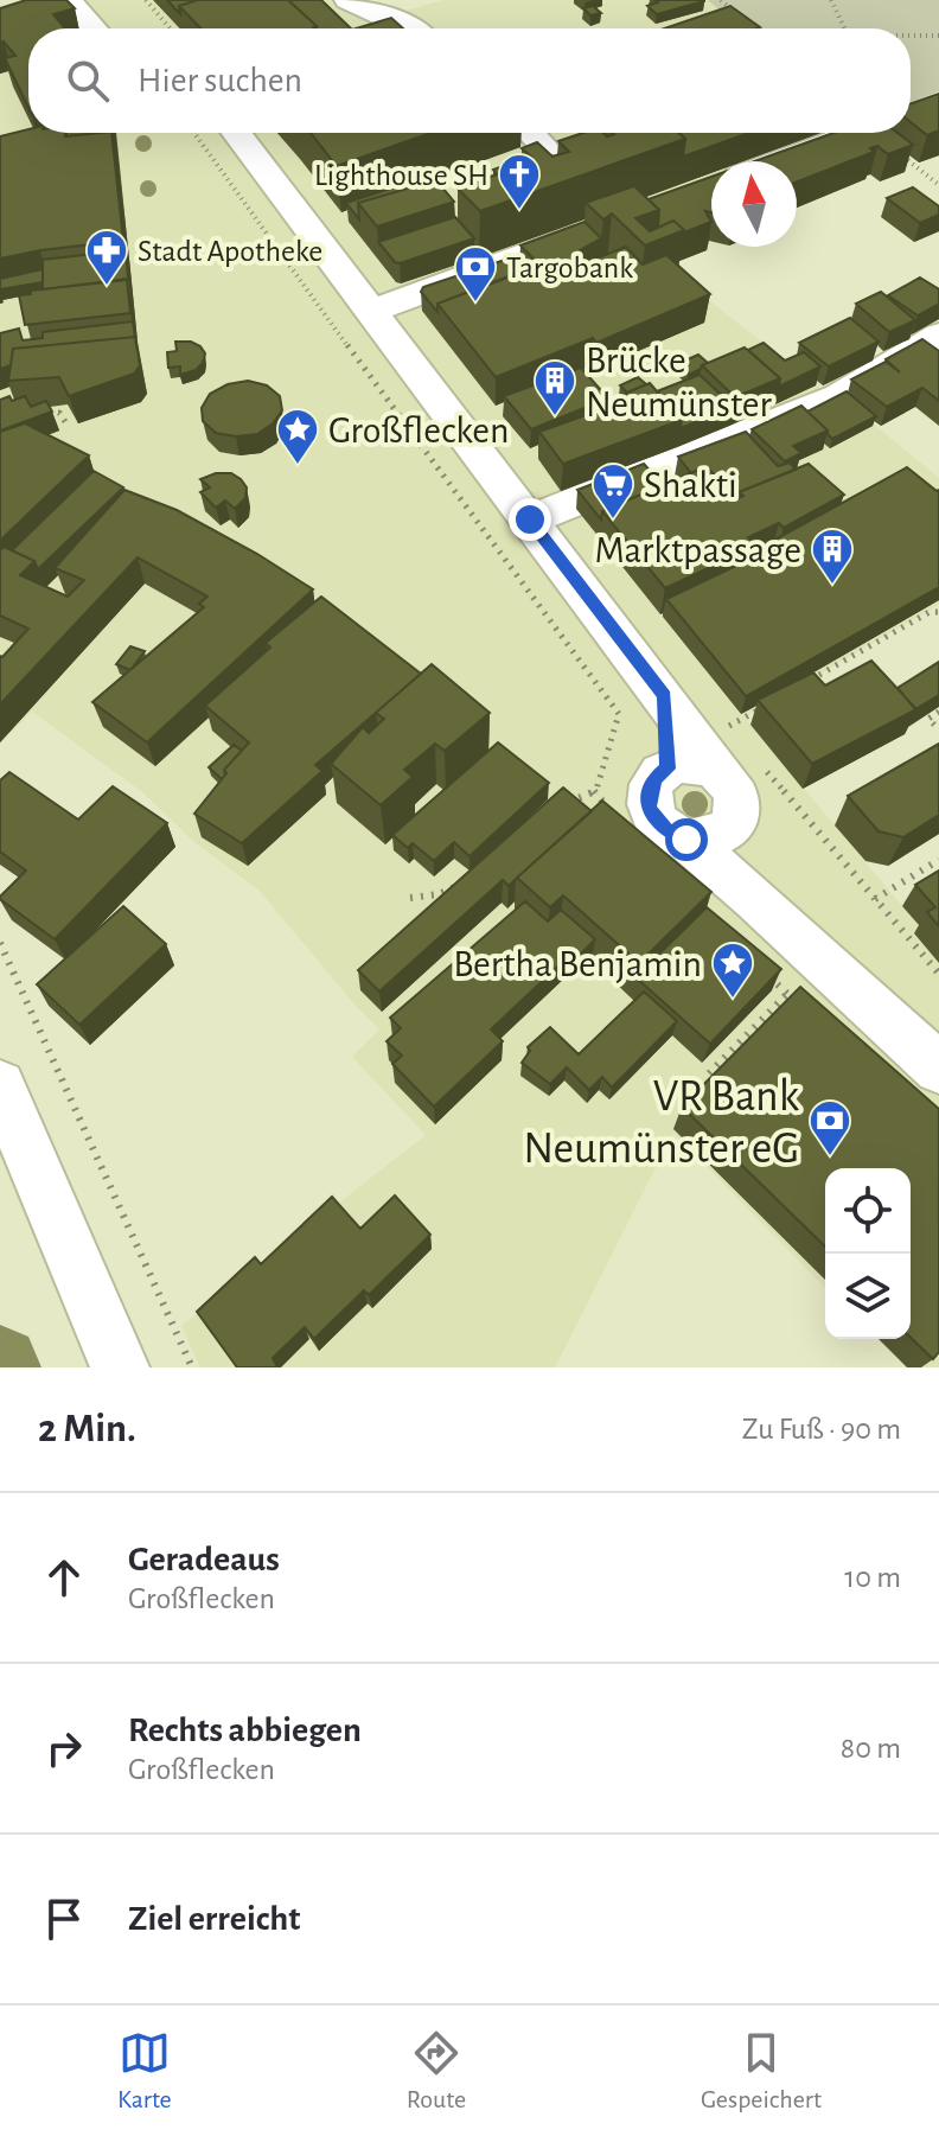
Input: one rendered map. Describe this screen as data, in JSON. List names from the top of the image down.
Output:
{
  "places": {
    "church": ["Lighthouse SH"],
    "pharmacy": ["Stadt Apotheke"],
    "bank": ["Targobank", "VR Bank Neumünster eG"],
    "building": ["Brücke Neumünster", "Marktpassage"],
    "place": ["Großflecken", "Bertha Benjamin"],
    "supermarket": ["Shakti"]
  },
  "north": "top",
  "page": {
    "search": "Hier suchen",
    "heading": ["2 Min.", "Zu Fuß · 90 m"],
    "list": [
      ["Geradeaus", "Großflecken", "10 m"],
      ["Rechts abbiegen", "Großflecken", "80 m"],
      "Ziel erreicht"
    ],
    "nav": ["Karte", "Route", "Gespeichert"]
  }
}
